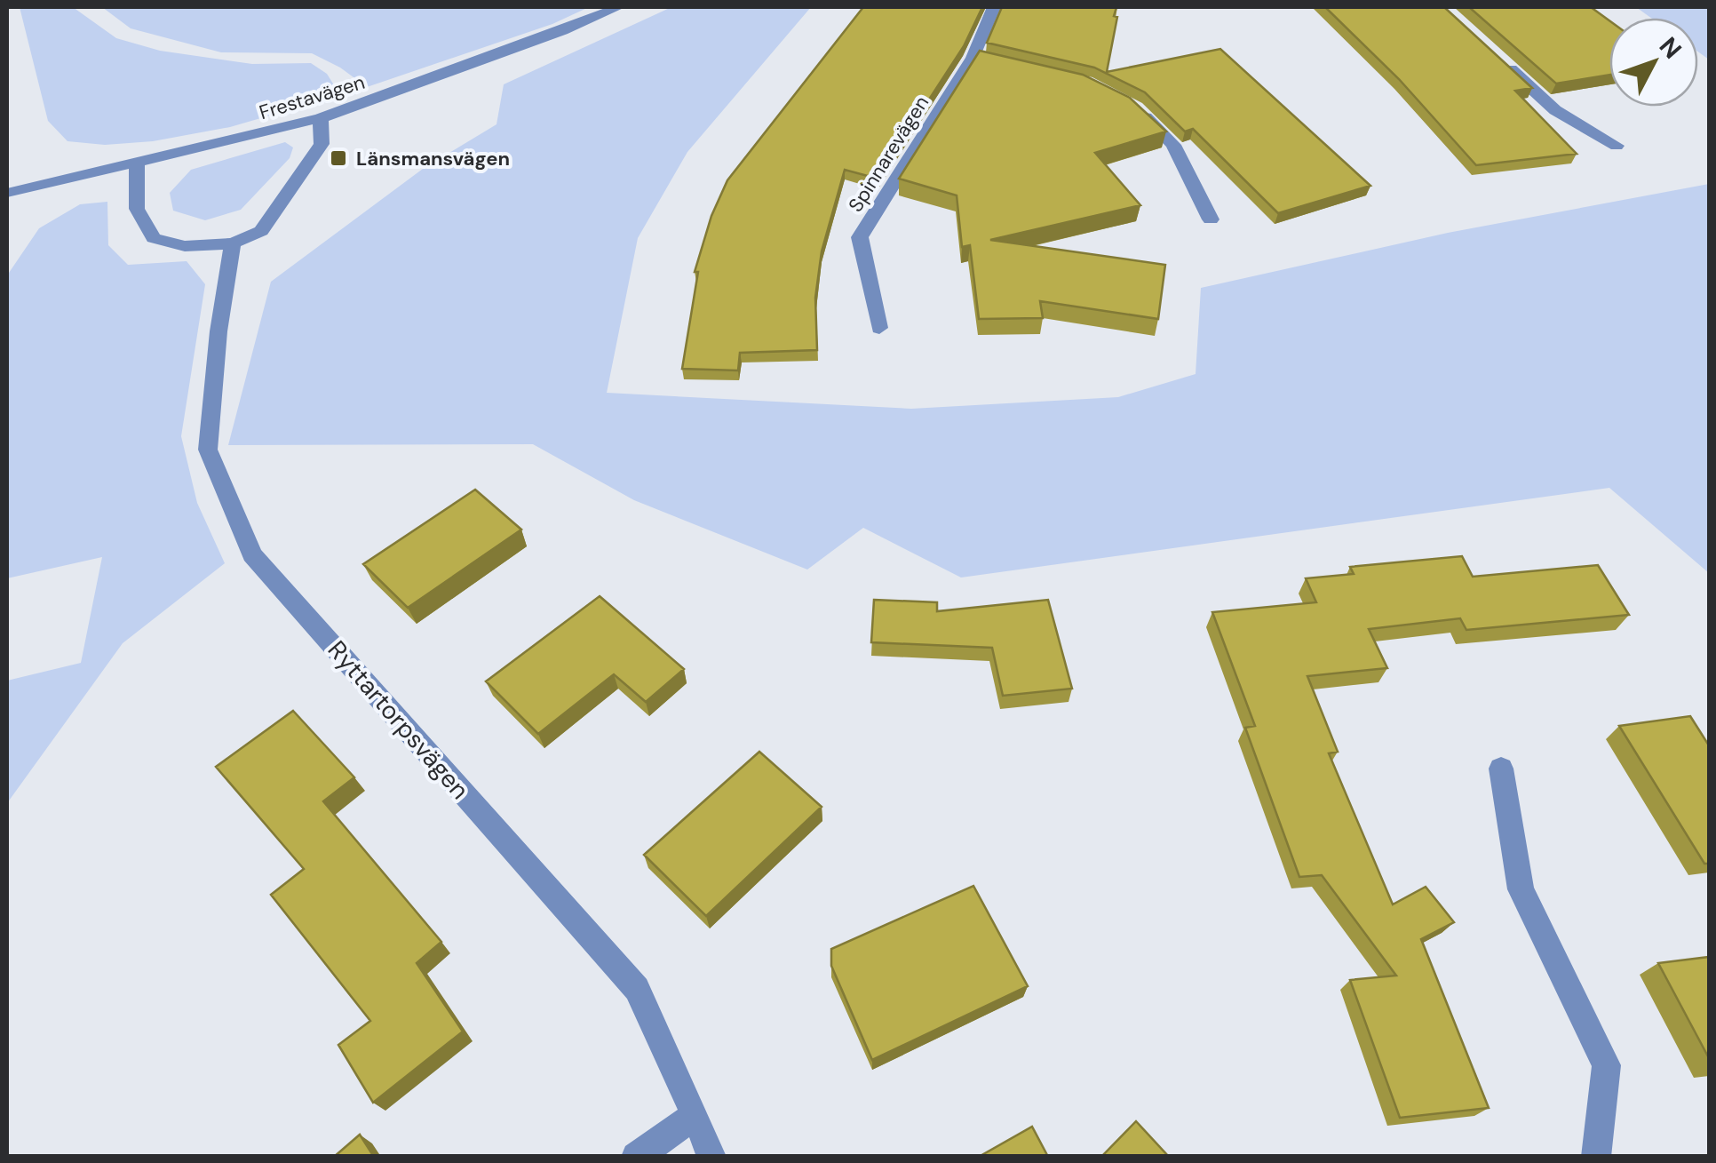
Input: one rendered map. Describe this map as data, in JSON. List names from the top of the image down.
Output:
{
  "streets": {
    "street": ["Frestavägen", "Spinnarevägen", "Ryttartorpsvägen"]
  },
  "places": {
    "transit": ["Länsmansvägen"]
  },
  "north": "top right"
}
